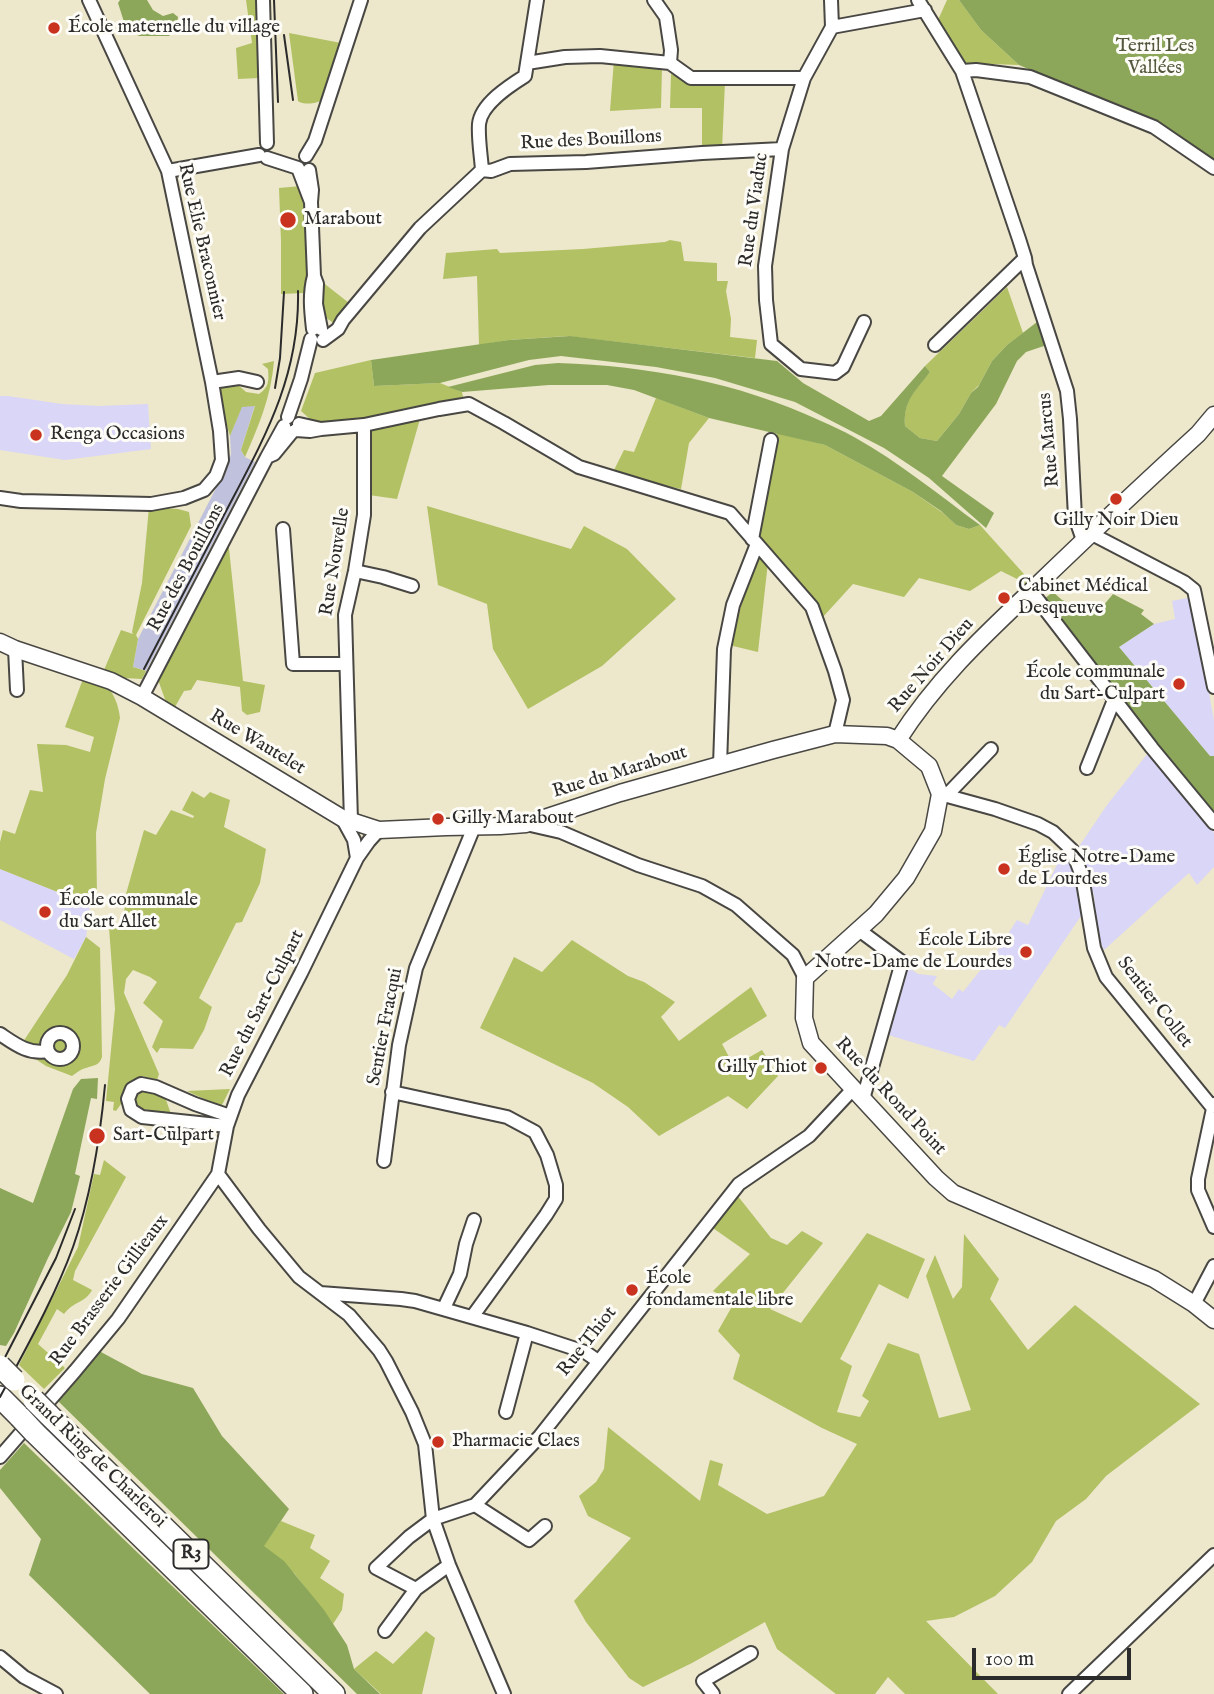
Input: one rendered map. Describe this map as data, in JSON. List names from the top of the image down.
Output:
{
  "streets": {
    "highway": ["Grand Ring de Charleroi", "R3"],
    "street": [
      "Rue des Bouillons",
      "Rue du Viaduc",
      "Rue Elie Braconnier",
      "Rue Marcus",
      "Rue Nouvelle",
      "Rue Noir Dieu",
      "Rue Wautelet",
      "Rue du Marabout",
      "Sentier Collet",
      "Rue du Sart-Culpart",
      "Sentier Fracqui",
      "Rue du Rond Point",
      "Rue Brasserie Gillieaux",
      "Rue Thiot"
    ]
  },
  "crossings": [
    ["Rue des Bouillons", "Rue du Viaduc"],
    ["Rue des Bouillons", "Rue Elie Braconnier"],
    ["Rue des Bouillons", "Rue Wautelet"],
    ["Rue Marcus", "Rue Noir Dieu"],
    ["Rue Nouvelle", "Rue Wautelet"],
    ["Rue Nouvelle", "Rue du Marabout"],
    ["Rue Nouvelle", "Rue du Sart-Culpart"],
    ["Rue Noir Dieu", "Rue du Marabout"],
    ["Rue Wautelet", "Rue du Marabout"],
    ["Rue du Marabout", "Rue du Sart-Culpart"],
    ["Rue du Marabout", "Sentier Fracqui"],
    ["Rue du Sart-Culpart", "Rue Brasserie Gillieaux"],
    ["Rue du Rond Point", "Rue Thiot"]
  ],
  "parks": ["Terril Les Vallées"],
  "places": [
    "École maternelle du village",
    "Marabout",
    "Renga Occasions",
    "Gilly Noir Dieu",
    "Cabinet Médical Desqueuve",
    "École communale du Sart-Culpart",
    "Gilly Marabout",
    "Église Notre-Dame de Lourdes",
    "École communale du Sart Allet",
    "École Libre Notre-Dame de Lourdes",
    "Gilly Thiot",
    "Sart-Culpart",
    "École fondamentale libre",
    "Pharmacie Claes"
  ],
  "scale_bar": "100 m"
}
